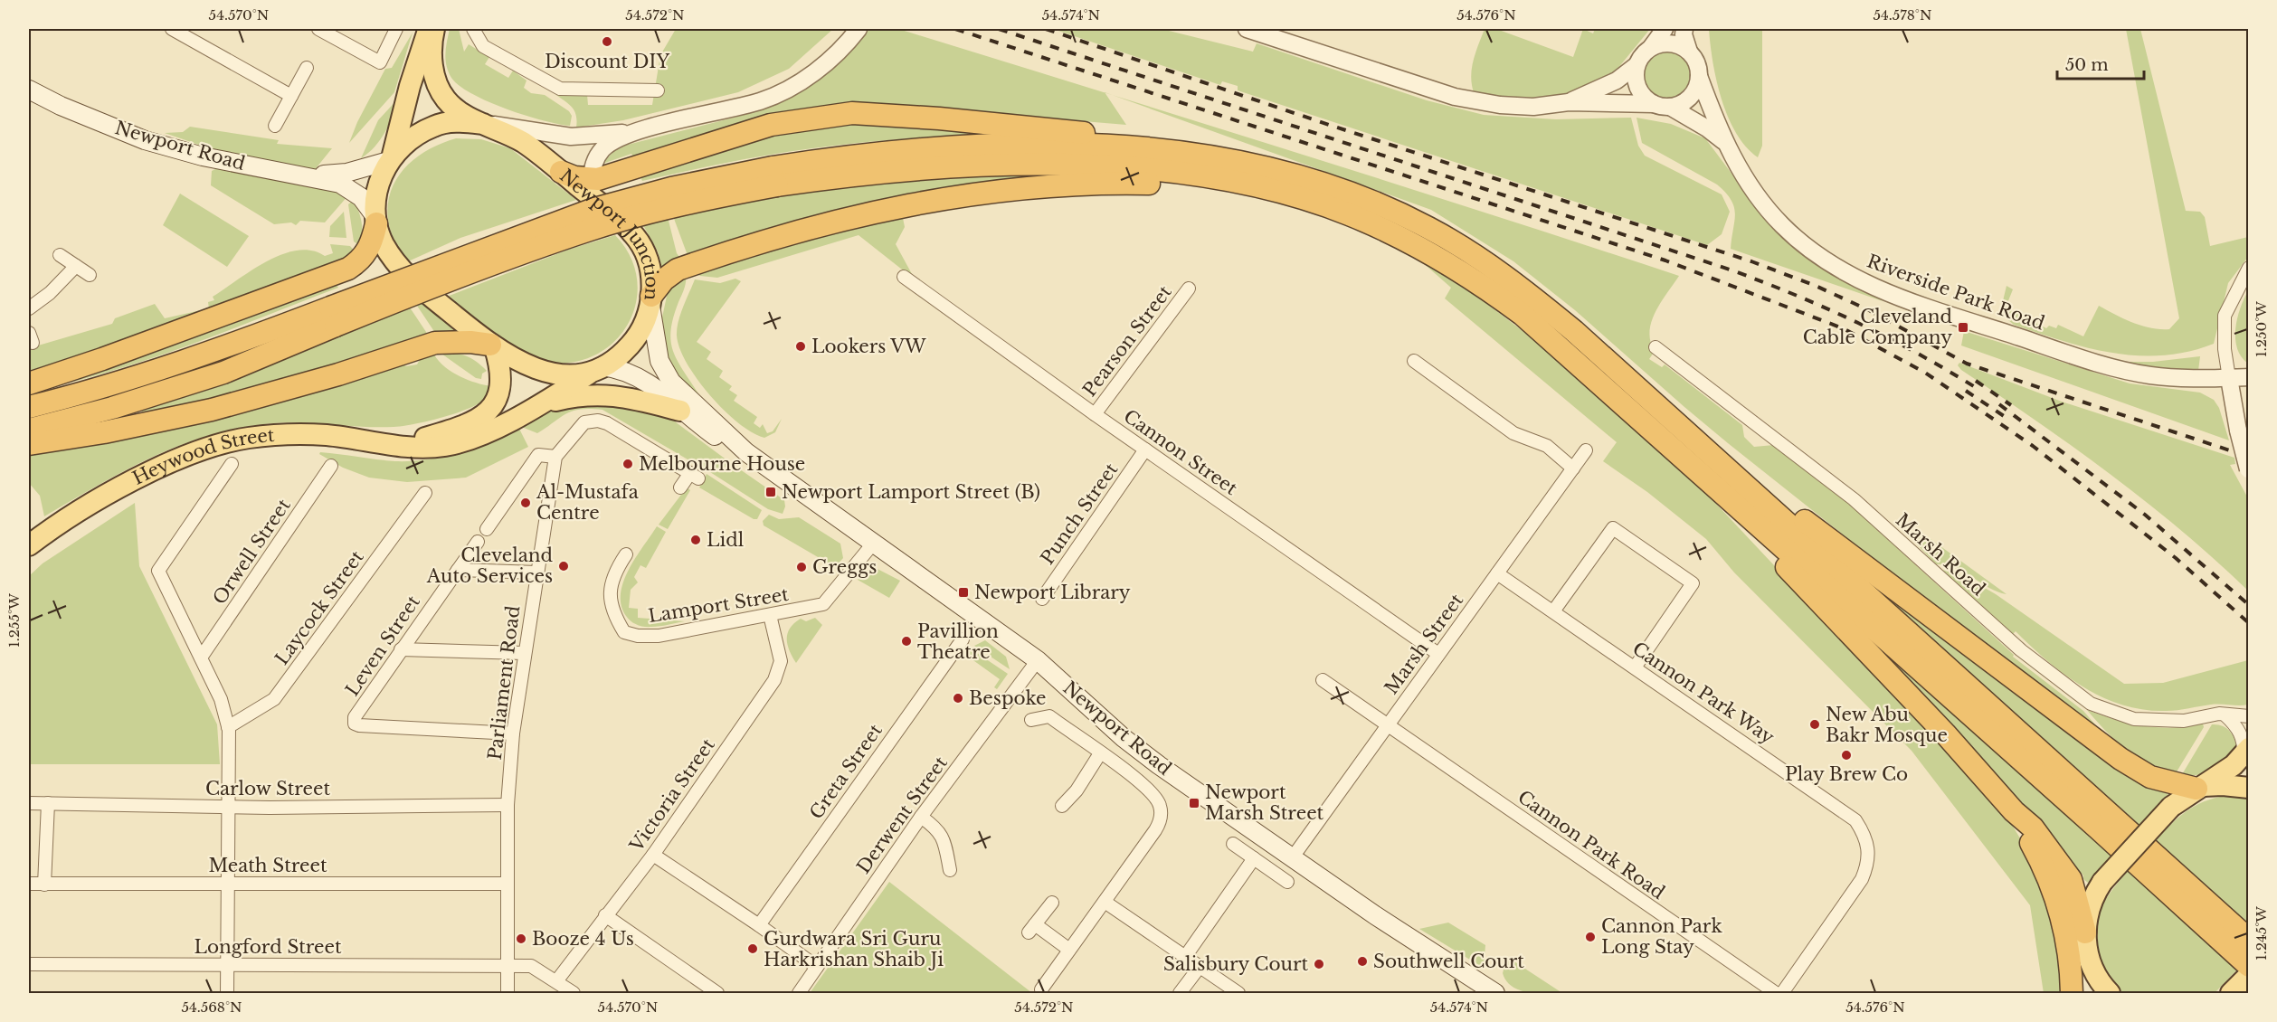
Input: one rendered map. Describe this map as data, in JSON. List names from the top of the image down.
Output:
{
  "streets": {
    "main road": ["Newport Road", "Newport Junction", "Heywood Street"],
    "street": [
      "Riverside Park Road",
      "Pearson Street",
      "Cannon Street",
      "Punch Street",
      "Orwell Street",
      "Marsh Road",
      "Lamport Street",
      "Laycock Street",
      "Marsh Street",
      "Leven Street",
      "Parliament Road",
      "Cannon Park Way",
      "Greta Street",
      "Carlow Street",
      "Victoria Street",
      "Derwent Street",
      "Cannon Park Road",
      "Meath Street",
      "Longford Street"
    ]
  },
  "crossings": [
    ["Newport Road", "Newport Junction"],
    ["Newport Road", "Heywood Street"],
    ["Newport Road", "Lamport Street"],
    ["Newport Road", "Marsh Street"],
    ["Newport Road", "Derwent Street"],
    ["Newport Junction", "Heywood Street"],
    ["Pearson Street", "Cannon Street"],
    ["Cannon Street", "Punch Street"],
    ["Cannon Street", "Marsh Street"],
    ["Lamport Street", "Victoria Street"],
    ["Marsh Street", "Cannon Park Way"],
    ["Marsh Street", "Cannon Park Road"],
    ["Leven Street", "Parliament Road"],
    ["Parliament Road", "Carlow Street"],
    ["Parliament Road", "Meath Street"],
    ["Parliament Road", "Longford Street"],
    ["Victoria Street", "Longford Street"]
  ],
  "places": {
    "other": [
      "Discount DIY",
      "Lookers VW",
      "Melbourne House",
      "Al-Mustafa Centre",
      "Lidl",
      "Cleveland Auto Services",
      "Greggs",
      "Pavillion Theatre",
      "Bespoke",
      "New Abu Bakr Mosque",
      "Play Brew Co",
      "Cannon Park Long Stay",
      "Booze 4 Us",
      "Gurdwara Sri Guru Harkrishan Shaib Ji",
      "Southwell Court",
      "Salisbury Court"
    ],
    "transit": [
      "Cleveland Cable Company",
      "Newport Lamport Street (B)",
      "Newport Library",
      "Newport Marsh Street"
    ]
  },
  "scale_bar": "50 m",
  "coordinates": [
    "54.570°N",
    "54.572°N",
    "54.574°N",
    "54.576°N",
    "54.578°N",
    "1.250°W",
    "1.255°W",
    "1.245°W",
    "54.568°N"
  ]
}
